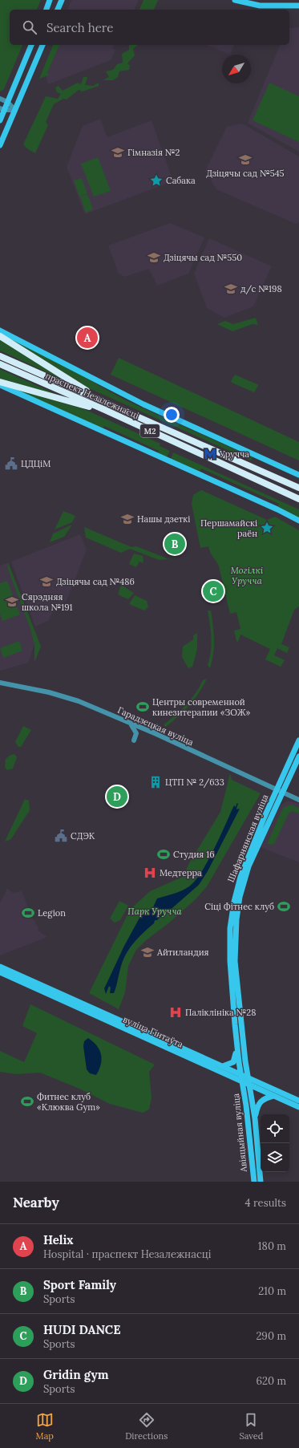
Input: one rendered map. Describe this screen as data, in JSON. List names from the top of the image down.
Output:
{
  "streets": {
    "highway": ["праспект Незалежнасці", "М2"],
    "main road": ["Шафарнянская вуліца", "вуліца Гінтаўта", "Авіяцыйная вуліца"],
    "street": ["Гарадзецкая вуліца"]
  },
  "crossings": [
    ["Гарадзецкая вуліца", "Шафарнянская вуліца"],
    ["Шафарнянская вуліца", "вуліца Гінтаўта"],
    ["Шафарнянская вуліца", "Авіяцыйная вуліца"],
    ["вуліца Гінтаўта", "Авіяцыйная вуліца"]
  ],
  "parks": ["Могілкі Уручча", "Парк Уручча"],
  "places": {
    "school or university": [
      "Гімназія №2",
      "Дзіцячы сад №545",
      "Дзіцячы сад №550",
      "д/с №198",
      "Нашы дзеткі",
      "Дзіцячы сад №486",
      "Сярэдняя школа №191",
      "Айтиландия"
    ],
    "place": ["Сабака", "Першамайскі раён"],
    "metro station": ["Уручча"],
    "public building": ["ЦДЦіМ", "СДЭК"],
    "sports": [
      "Центры современной кинезитерапии «ЗОЖ»",
      "Студия 16",
      "Сіці Фітнес клуб",
      "Legion",
      "Фитнес клуб «Клюква Gym»"
    ],
    "building": ["ЦТП № 2/633"],
    "hospital": ["Медтерра", "Паліклініка №28"]
  },
  "north": "bottom left",
  "page": {
    "search": "Search here",
    "pins": [
      "A",
      "B",
      "C",
      "D"
    ],
    "heading": ["Nearby", "4 results"],
    "list": [
      {
        "mark": "A",
        "name": "Helix",
        "note": "Hospital · праспект Незалежнасці",
        "value": "180 m"
      },
      {
        "mark": "B",
        "name": "Sport Family",
        "note": "Sports",
        "value": "210 m"
      },
      {
        "mark": "C",
        "name": "HUDI DANCE",
        "note": "Sports",
        "value": "290 m"
      },
      {
        "mark": "D",
        "name": "Gridin gym",
        "note": "Sports",
        "value": "620 m"
      }
    ],
    "nav": ["Map", "Directions", "Saved"]
  }
}
